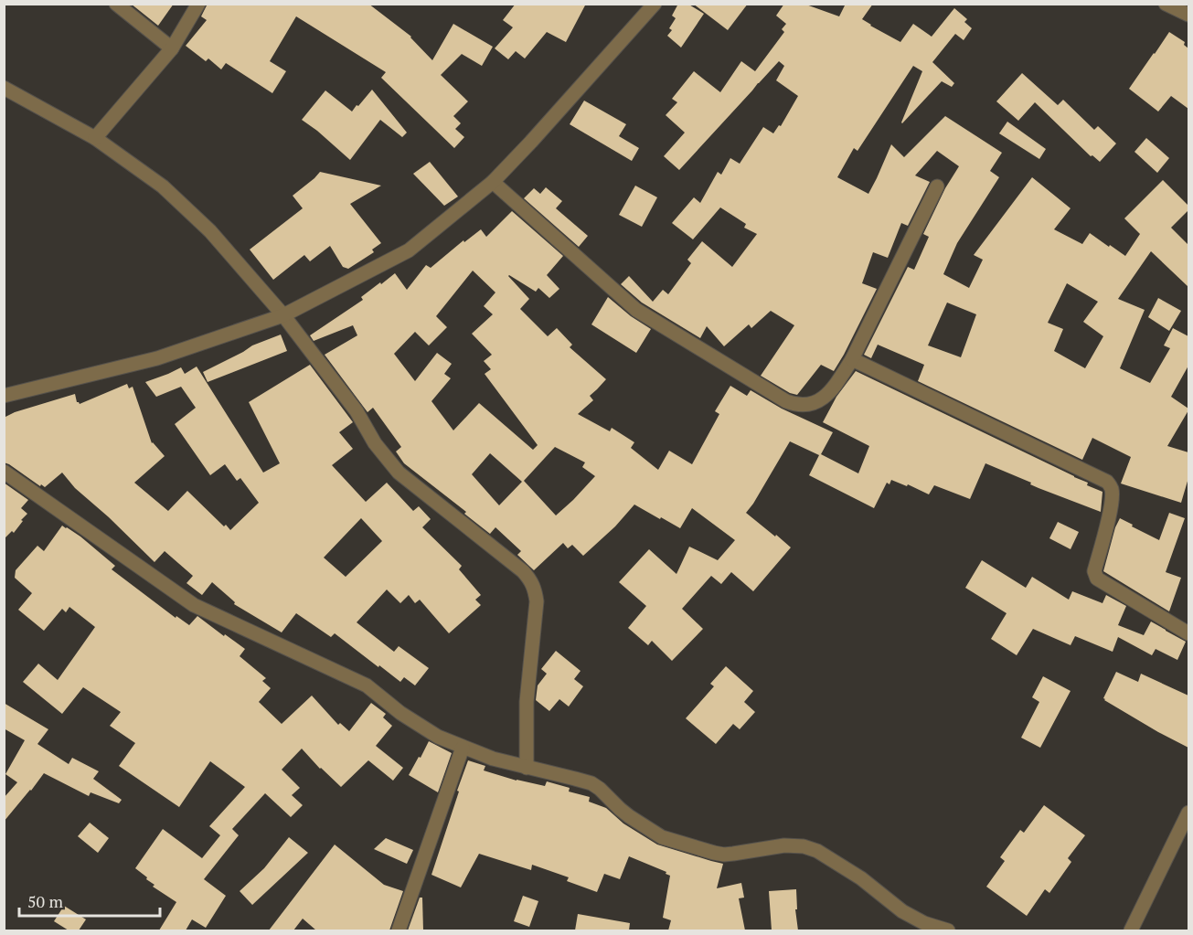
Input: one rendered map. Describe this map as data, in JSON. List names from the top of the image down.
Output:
{
  "scale_bar": "50 m"
}
